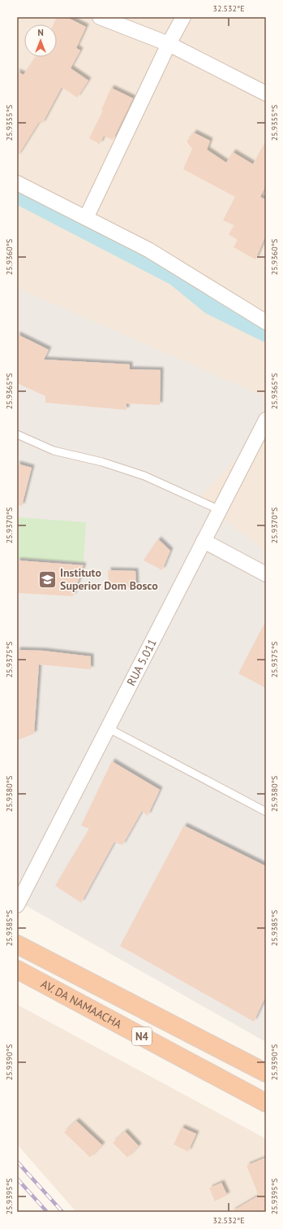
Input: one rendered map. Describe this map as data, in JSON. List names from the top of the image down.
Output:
{
  "streets": {
    "highway": ["AV. DA NAMAACHA", "N4"],
    "street": ["RUA 5.011"]
  },
  "places": {
    "school or university": ["Instituto Superior Dom Bosco"]
  },
  "north": "top",
  "coordinates": [
    "32.532°E",
    "25.9355°S",
    "25.9360°S",
    "25.9365°S",
    "25.9370°S",
    "25.9375°S",
    "25.9380°S",
    "25.9385°S",
    "25.9390°S",
    "25.9395°S"
  ]
}
